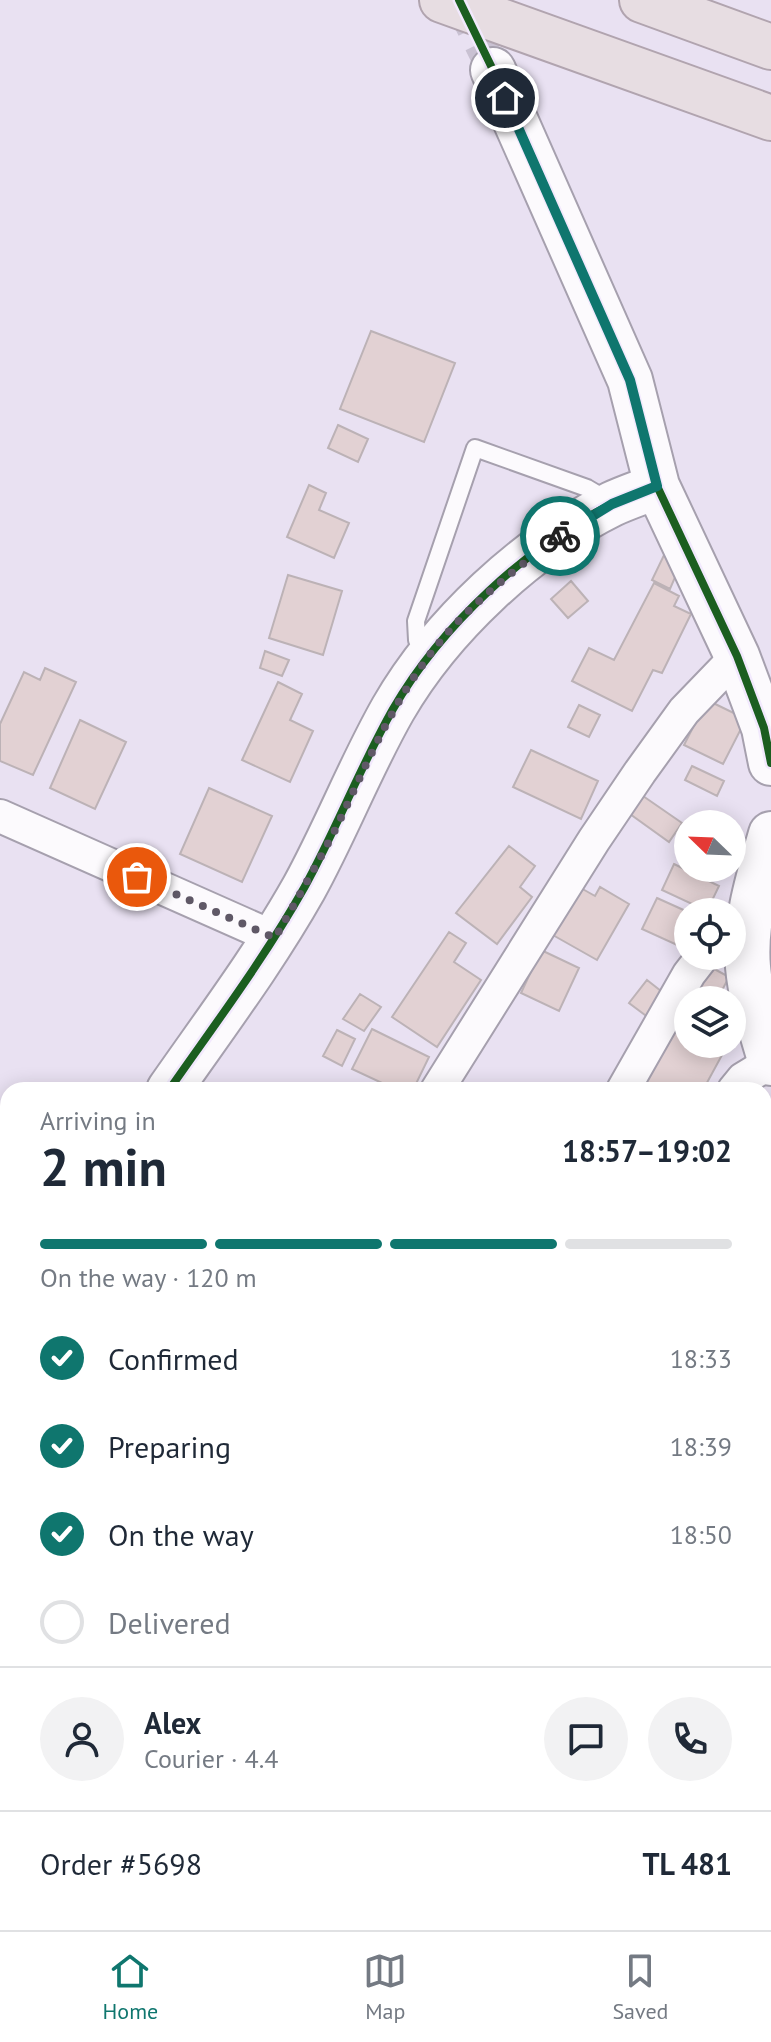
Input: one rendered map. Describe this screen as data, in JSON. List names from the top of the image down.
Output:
{
  "north": "top left",
  "page": {
    "heading": ["2 min", "Arriving in", "18:57–19:02"],
    "panel": [
      "Alex",
      "Courier · 4.4",
      "Order #5698",
      "TL 481"
    ],
    "bar": "On the way · 120 m",
    "list": [
      ["Confirmed", "18:33"],
      ["Preparing", "18:39"],
      ["On the way", "18:50"],
      "Delivered"
    ],
    "tabs": ["Home", "Map", "Saved"]
  }
}
